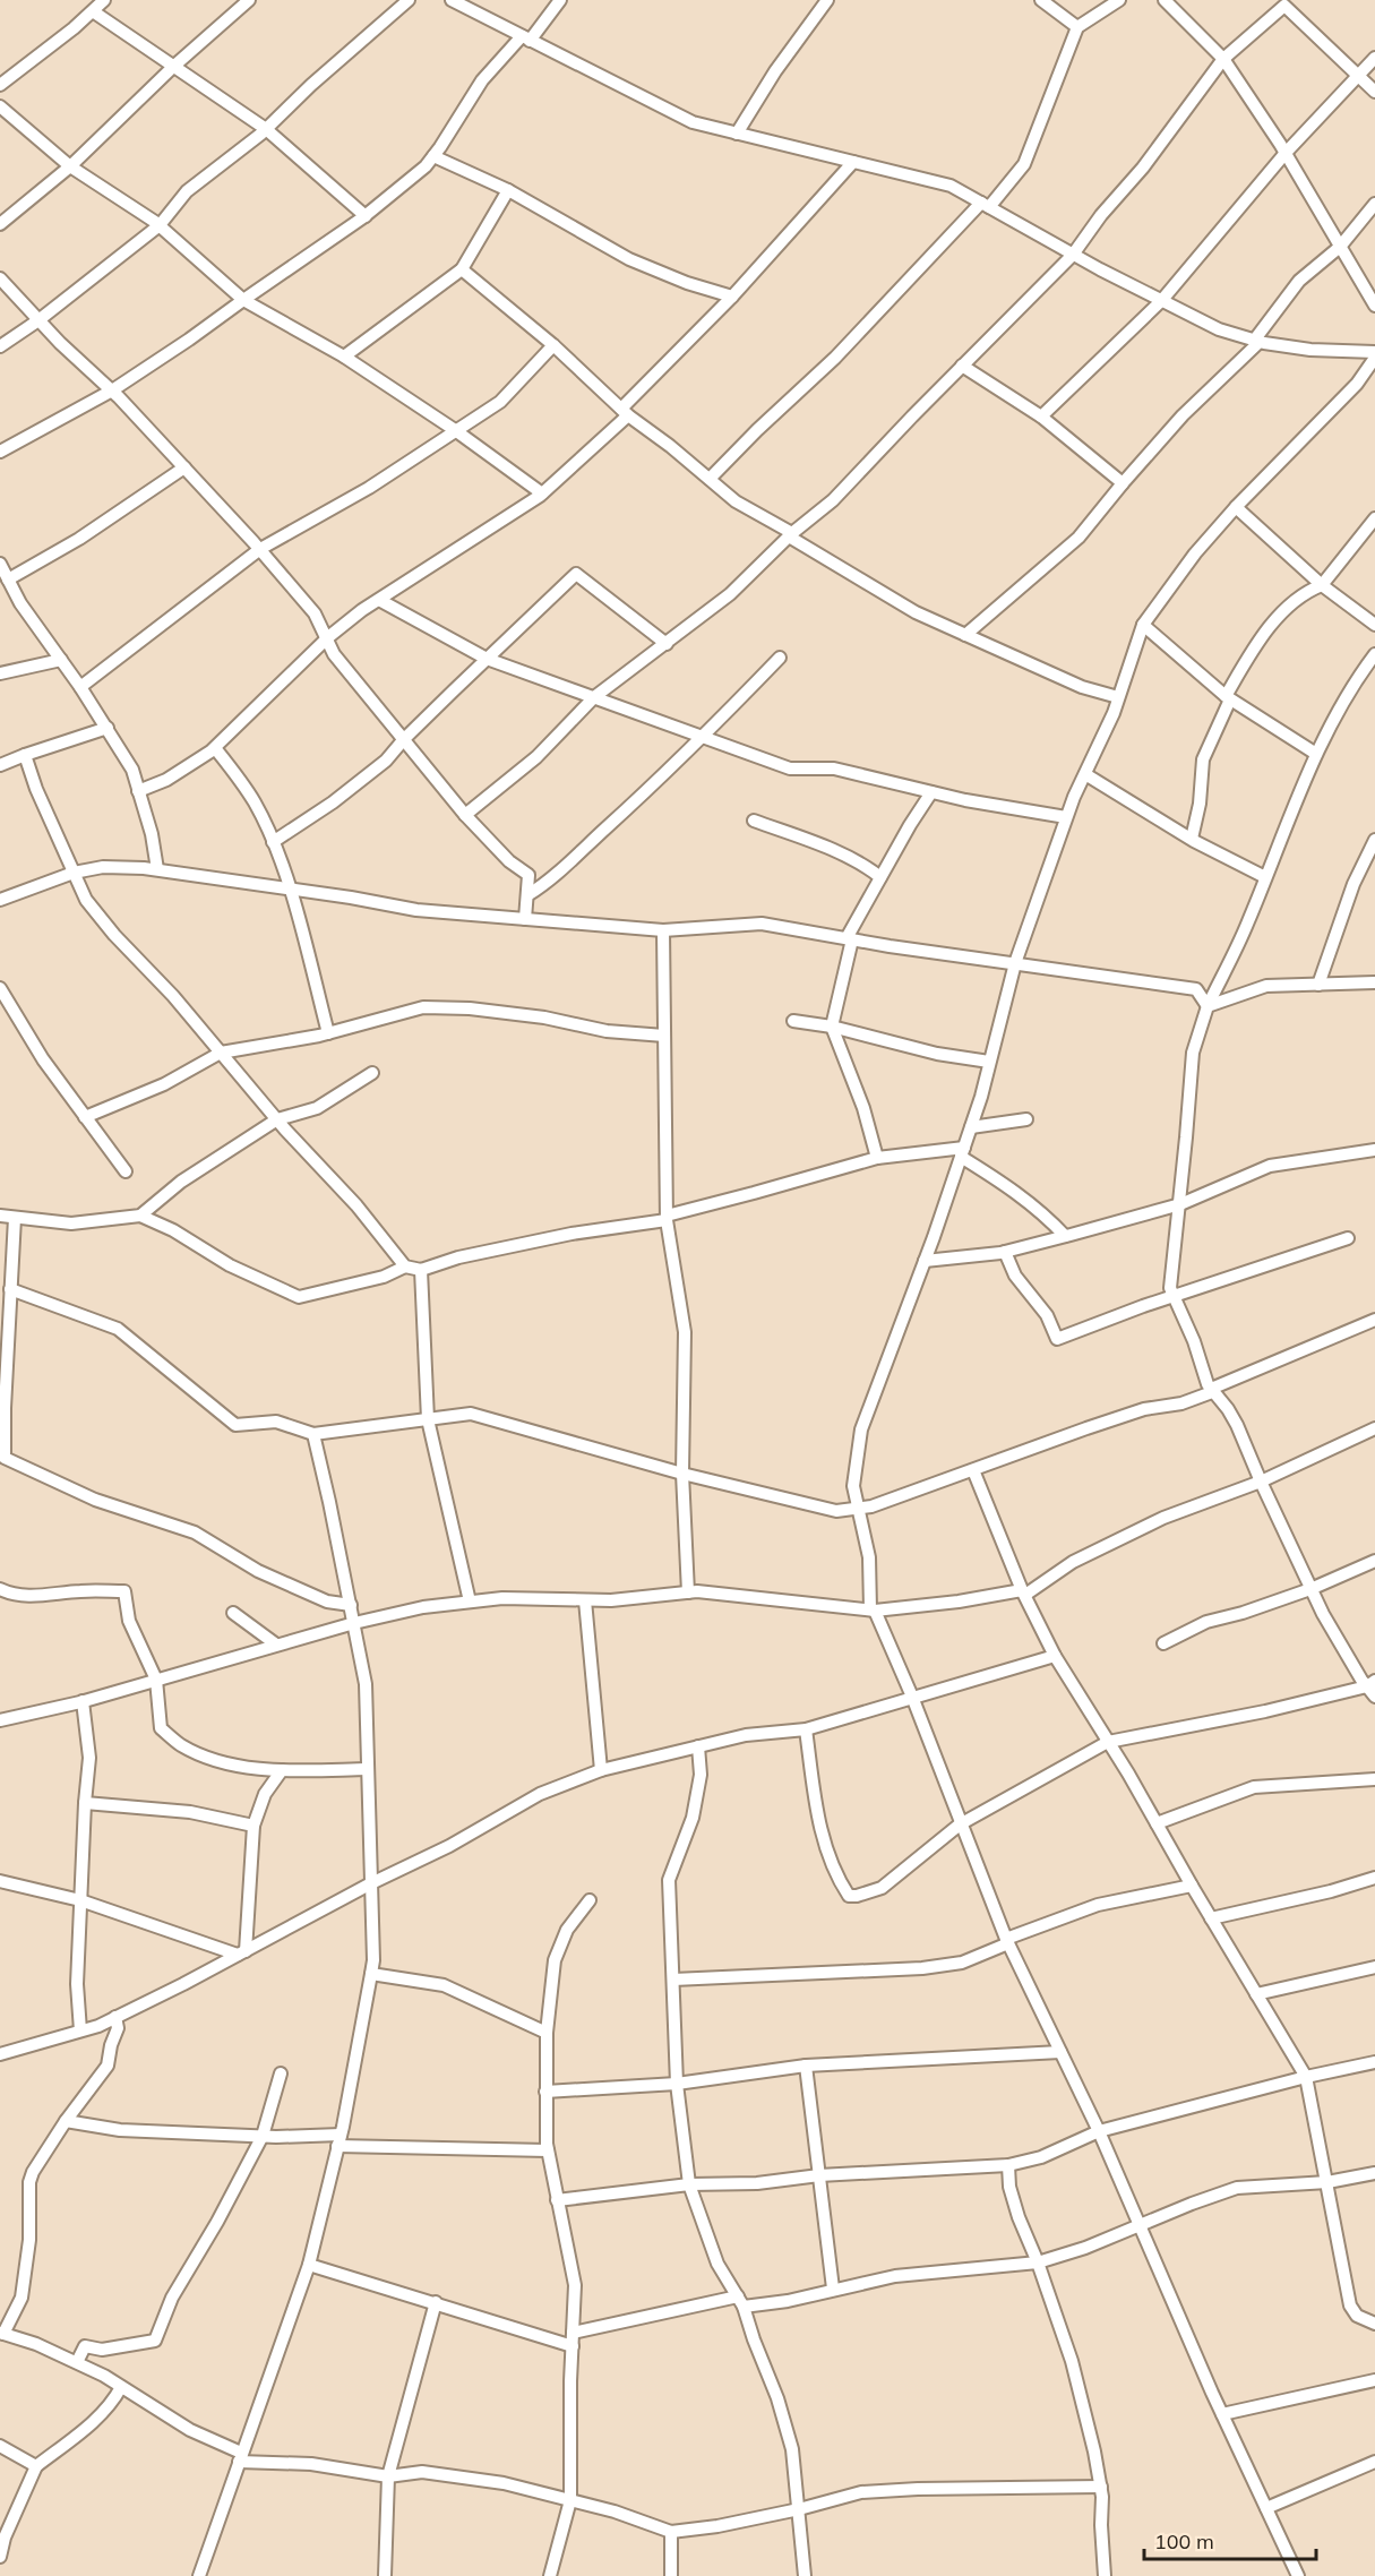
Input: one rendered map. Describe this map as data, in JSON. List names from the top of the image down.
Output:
{
  "scale_bar": "100 m"
}
